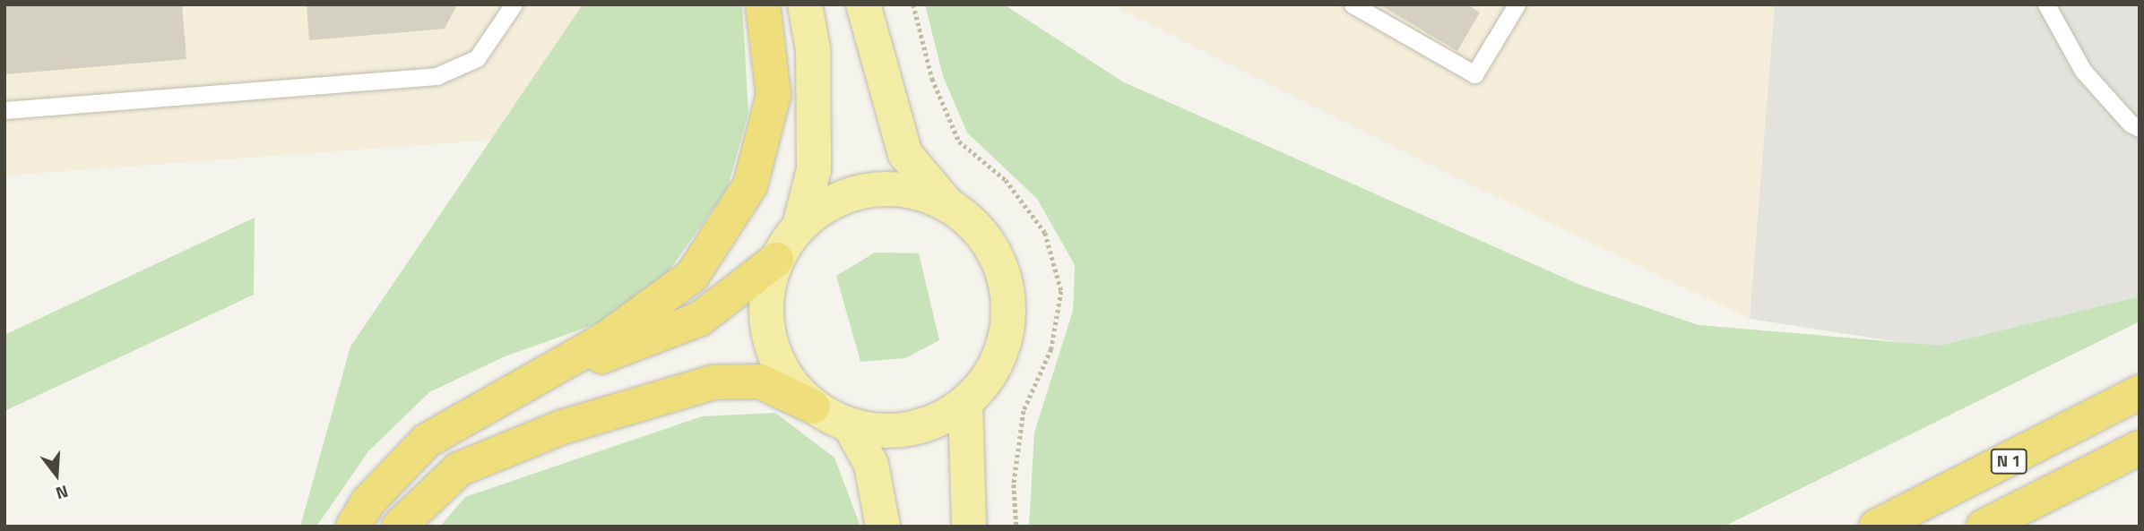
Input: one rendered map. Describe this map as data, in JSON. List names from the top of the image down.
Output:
{
  "streets": {
    "highway": ["N 1"]
  },
  "north": "bottom"
}
